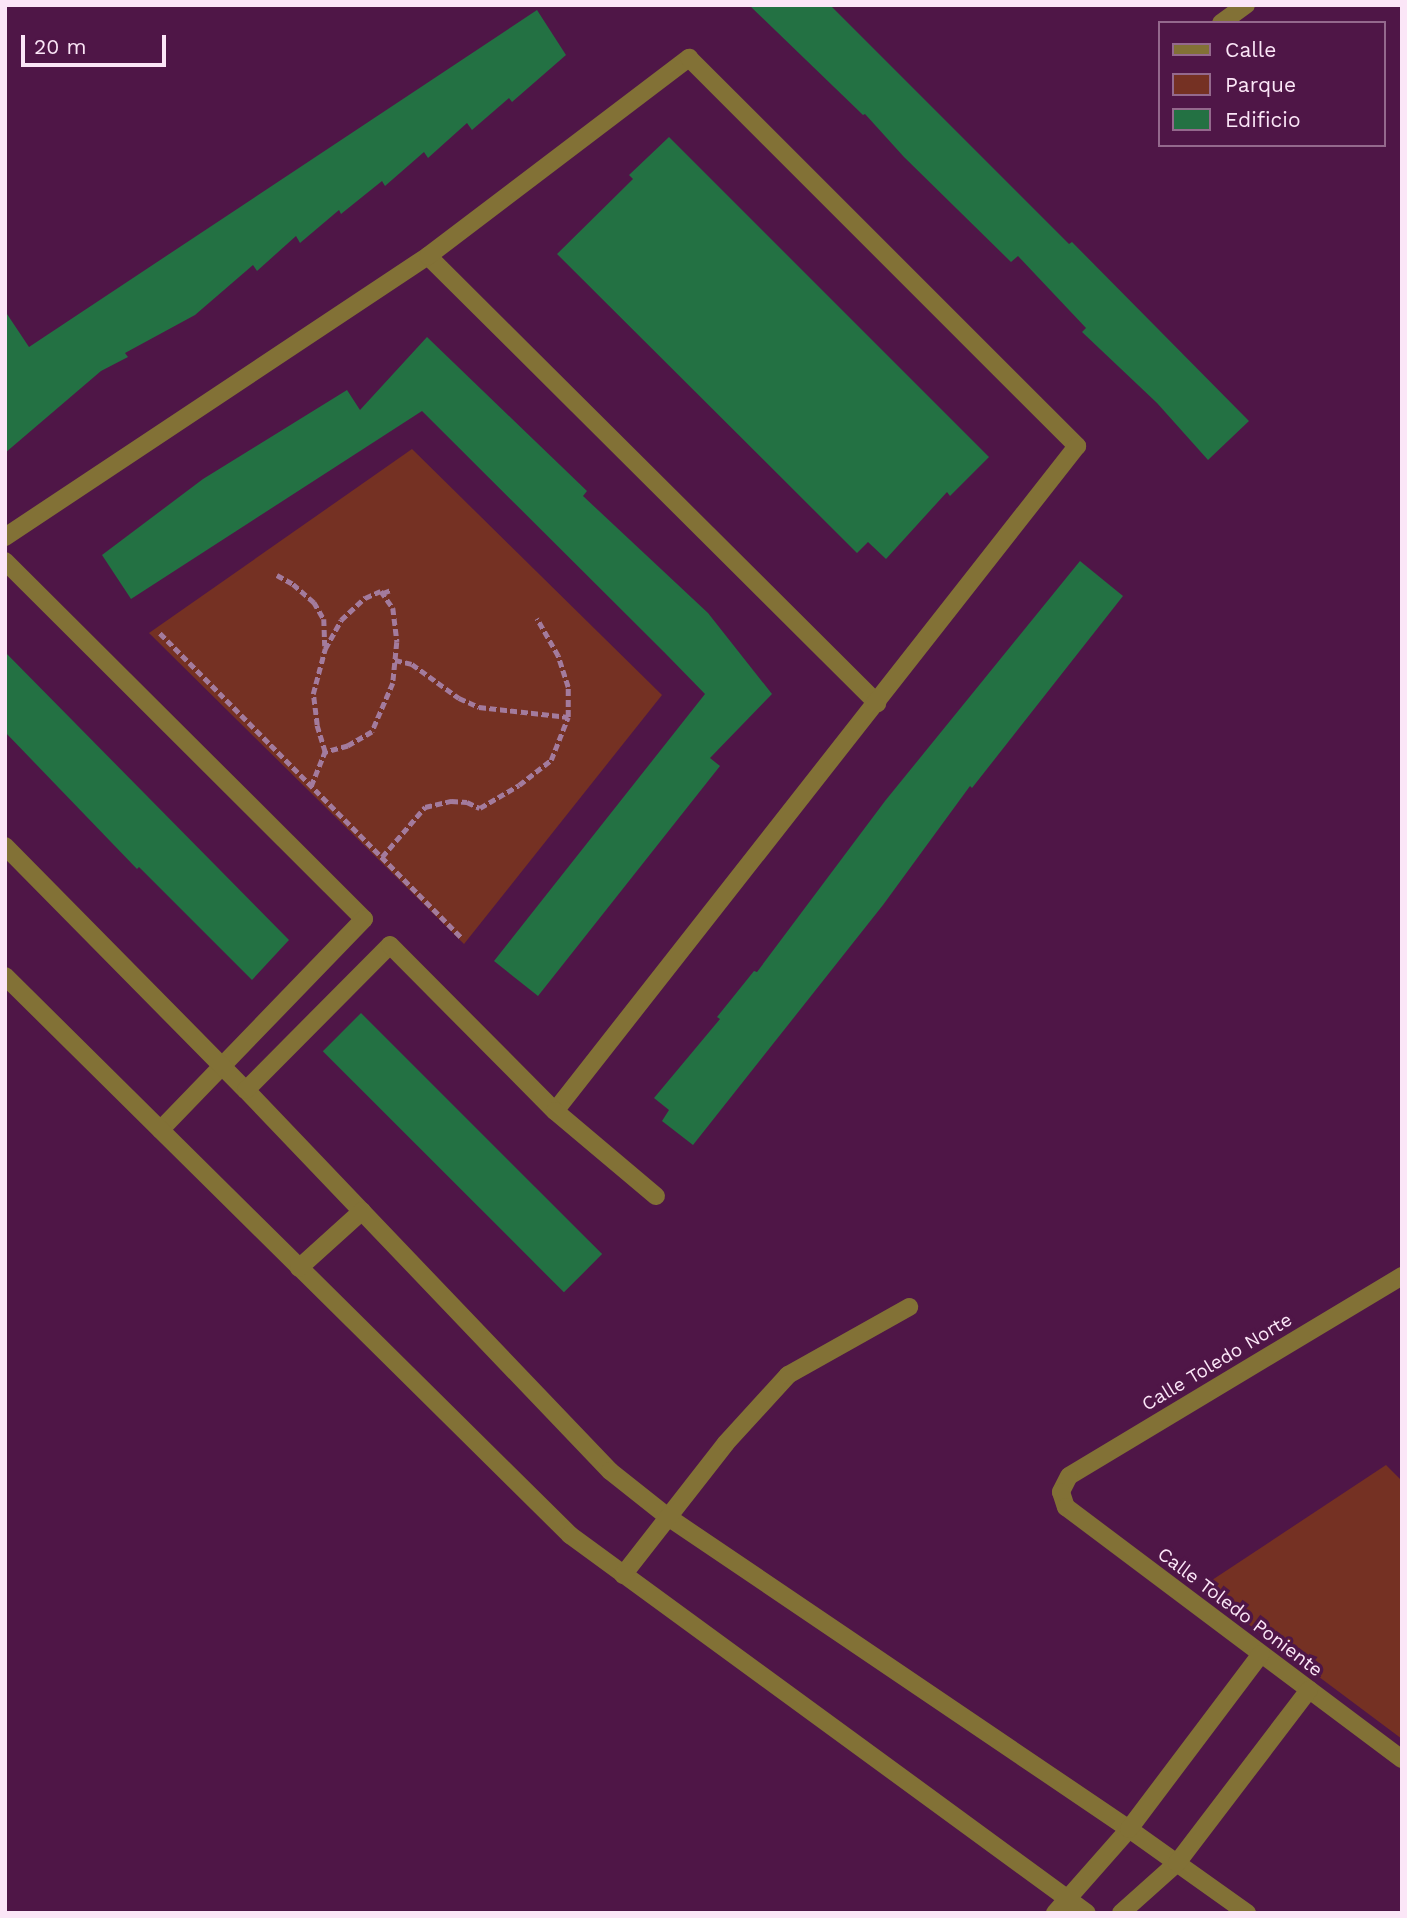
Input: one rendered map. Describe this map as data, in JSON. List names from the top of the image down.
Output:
{
  "streets": {
    "street": ["Calle Toledo Norte", "Calle Toledo Poniente"]
  },
  "crossings": [
    ["Calle Toledo Norte", "Calle Toledo Poniente"]
  ],
  "legend": ["Calle", "Parque", "Edificio"],
  "scale_bar": "20 m"
}
